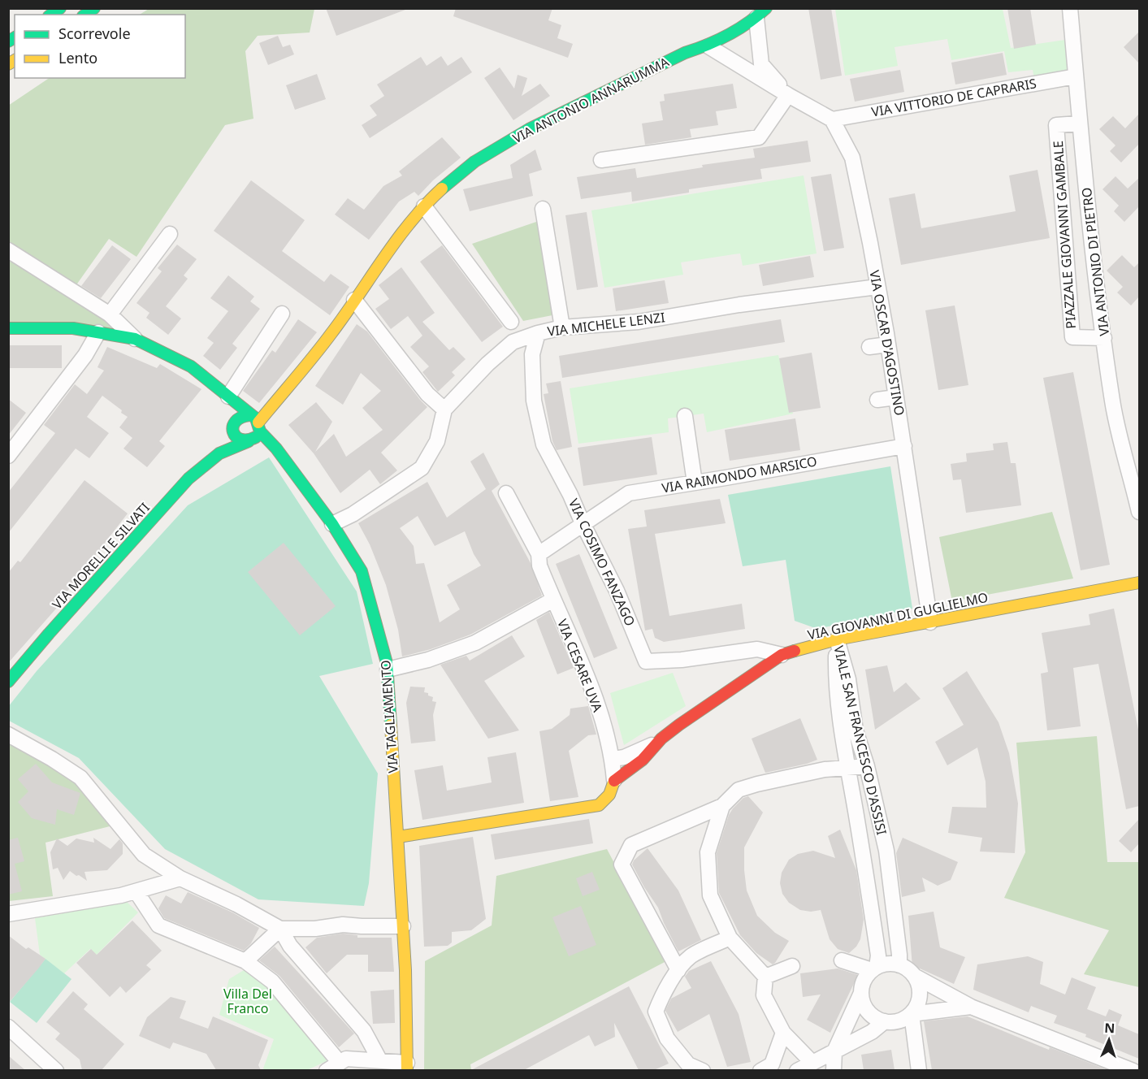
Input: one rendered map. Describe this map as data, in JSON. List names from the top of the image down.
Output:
{
  "streets": {
    "main road": [
      "VIA ANTONIO ANNARUMMA",
      "VIA MORELLI E SILVATI",
      "VIA GIOVANNI DI GUGLIELMO",
      "VIA TAGLIAMENTO"
    ],
    "street": [
      "VIA VITTORIO DE CAPRARIS",
      "PIAZZALE GIOVANNI GAMBALE",
      "VIA ANTONIO DI PIETRO",
      "VIA MICHELE LENZI",
      "VIA OSCAR D'AGOSTINO",
      "VIA RAIMONDO MARSICO",
      "VIA COSIMO FANZAGO",
      "VIA CESARE UVA",
      "VIALE SAN FRANCESCO D'ASSISI"
    ]
  },
  "crossings": [
    ["VIA VITTORIO DE CAPRARIS", "VIA ANTONIO DI PIETRO"],
    ["VIA VITTORIO DE CAPRARIS", "VIA OSCAR D'AGOSTINO"],
    ["VIA ANTONIO ANNARUMMA", "VIA TAGLIAMENTO"],
    ["PIAZZALE GIOVANNI GAMBALE", "VIA ANTONIO DI PIETRO"],
    ["VIA MICHELE LENZI", "VIA OSCAR D'AGOSTINO"],
    ["VIA MICHELE LENZI", "VIA COSIMO FANZAGO"],
    ["VIA OSCAR D'AGOSTINO", "VIA RAIMONDO MARSICO"],
    ["VIA OSCAR D'AGOSTINO", "VIA GIOVANNI DI GUGLIELMO"],
    ["VIA RAIMONDO MARSICO", "VIA COSIMO FANZAGO"],
    ["VIA COSIMO FANZAGO", "VIA GIOVANNI DI GUGLIELMO"],
    ["VIA GIOVANNI DI GUGLIELMO", "VIA CESARE UVA"],
    ["VIA GIOVANNI DI GUGLIELMO", "VIA TAGLIAMENTO"],
    ["VIA GIOVANNI DI GUGLIELMO", "VIALE SAN FRANCESCO D'ASSISI"]
  ],
  "parks": ["Villa Del Franco"],
  "legend": ["Scorrevole", "Lento"],
  "north": "top"
}
